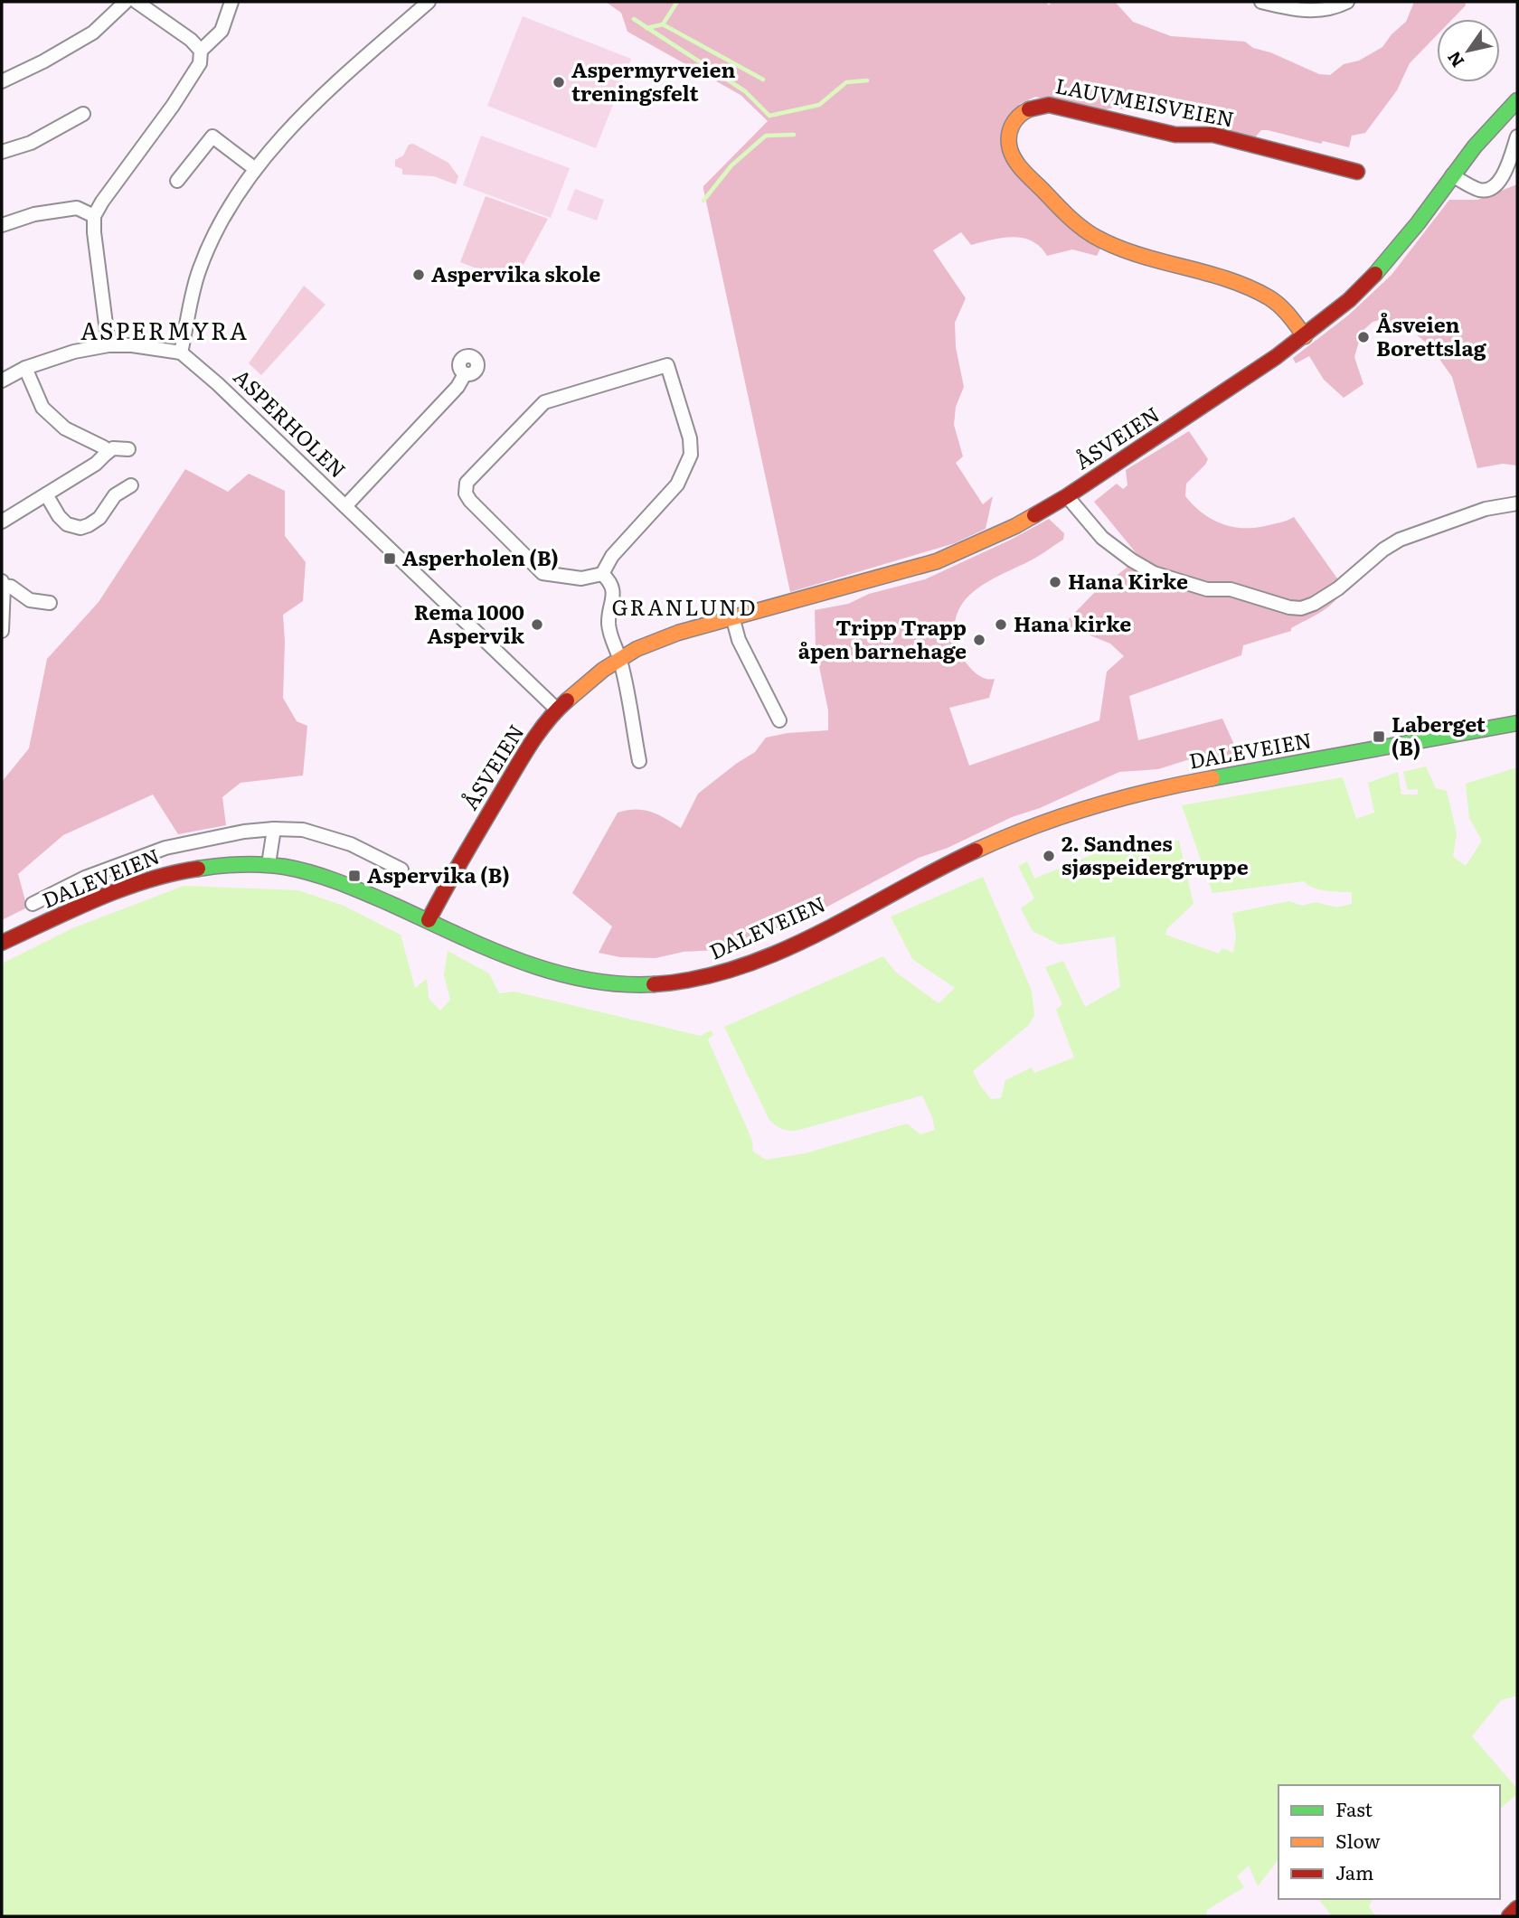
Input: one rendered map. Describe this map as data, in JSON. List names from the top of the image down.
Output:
{
  "streets": {
    "street": [
      "LAUVMEISVEIEN",
      "ASPERHOLEN",
      "ÅSVEIEN",
      "DALEVEIEN"
    ]
  },
  "crossings": [
    ["LAUVMEISVEIEN", "ÅSVEIEN"],
    ["ASPERHOLEN", "ÅSVEIEN"],
    ["ÅSVEIEN", "DALEVEIEN"]
  ],
  "districts": ["ASPERMYRA", "GRANLUND"],
  "places": {
    "other": [
      "Aspermyrveien treningsfelt",
      "Aspervika skole",
      "Åsveien Borettslag",
      "Hana Kirke",
      "Rema 1000 Aspervik",
      "Hana kirke",
      "Tripp Trapp åpen barnehage",
      "2. Sandnes sjøspeidergruppe"
    ],
    "transit": ["Asperholen (B)", "Laberget (B)", "Aspervika (B)"]
  },
  "legend": ["Fast", "Slow", "Jam"],
  "north": "bottom left"
}
